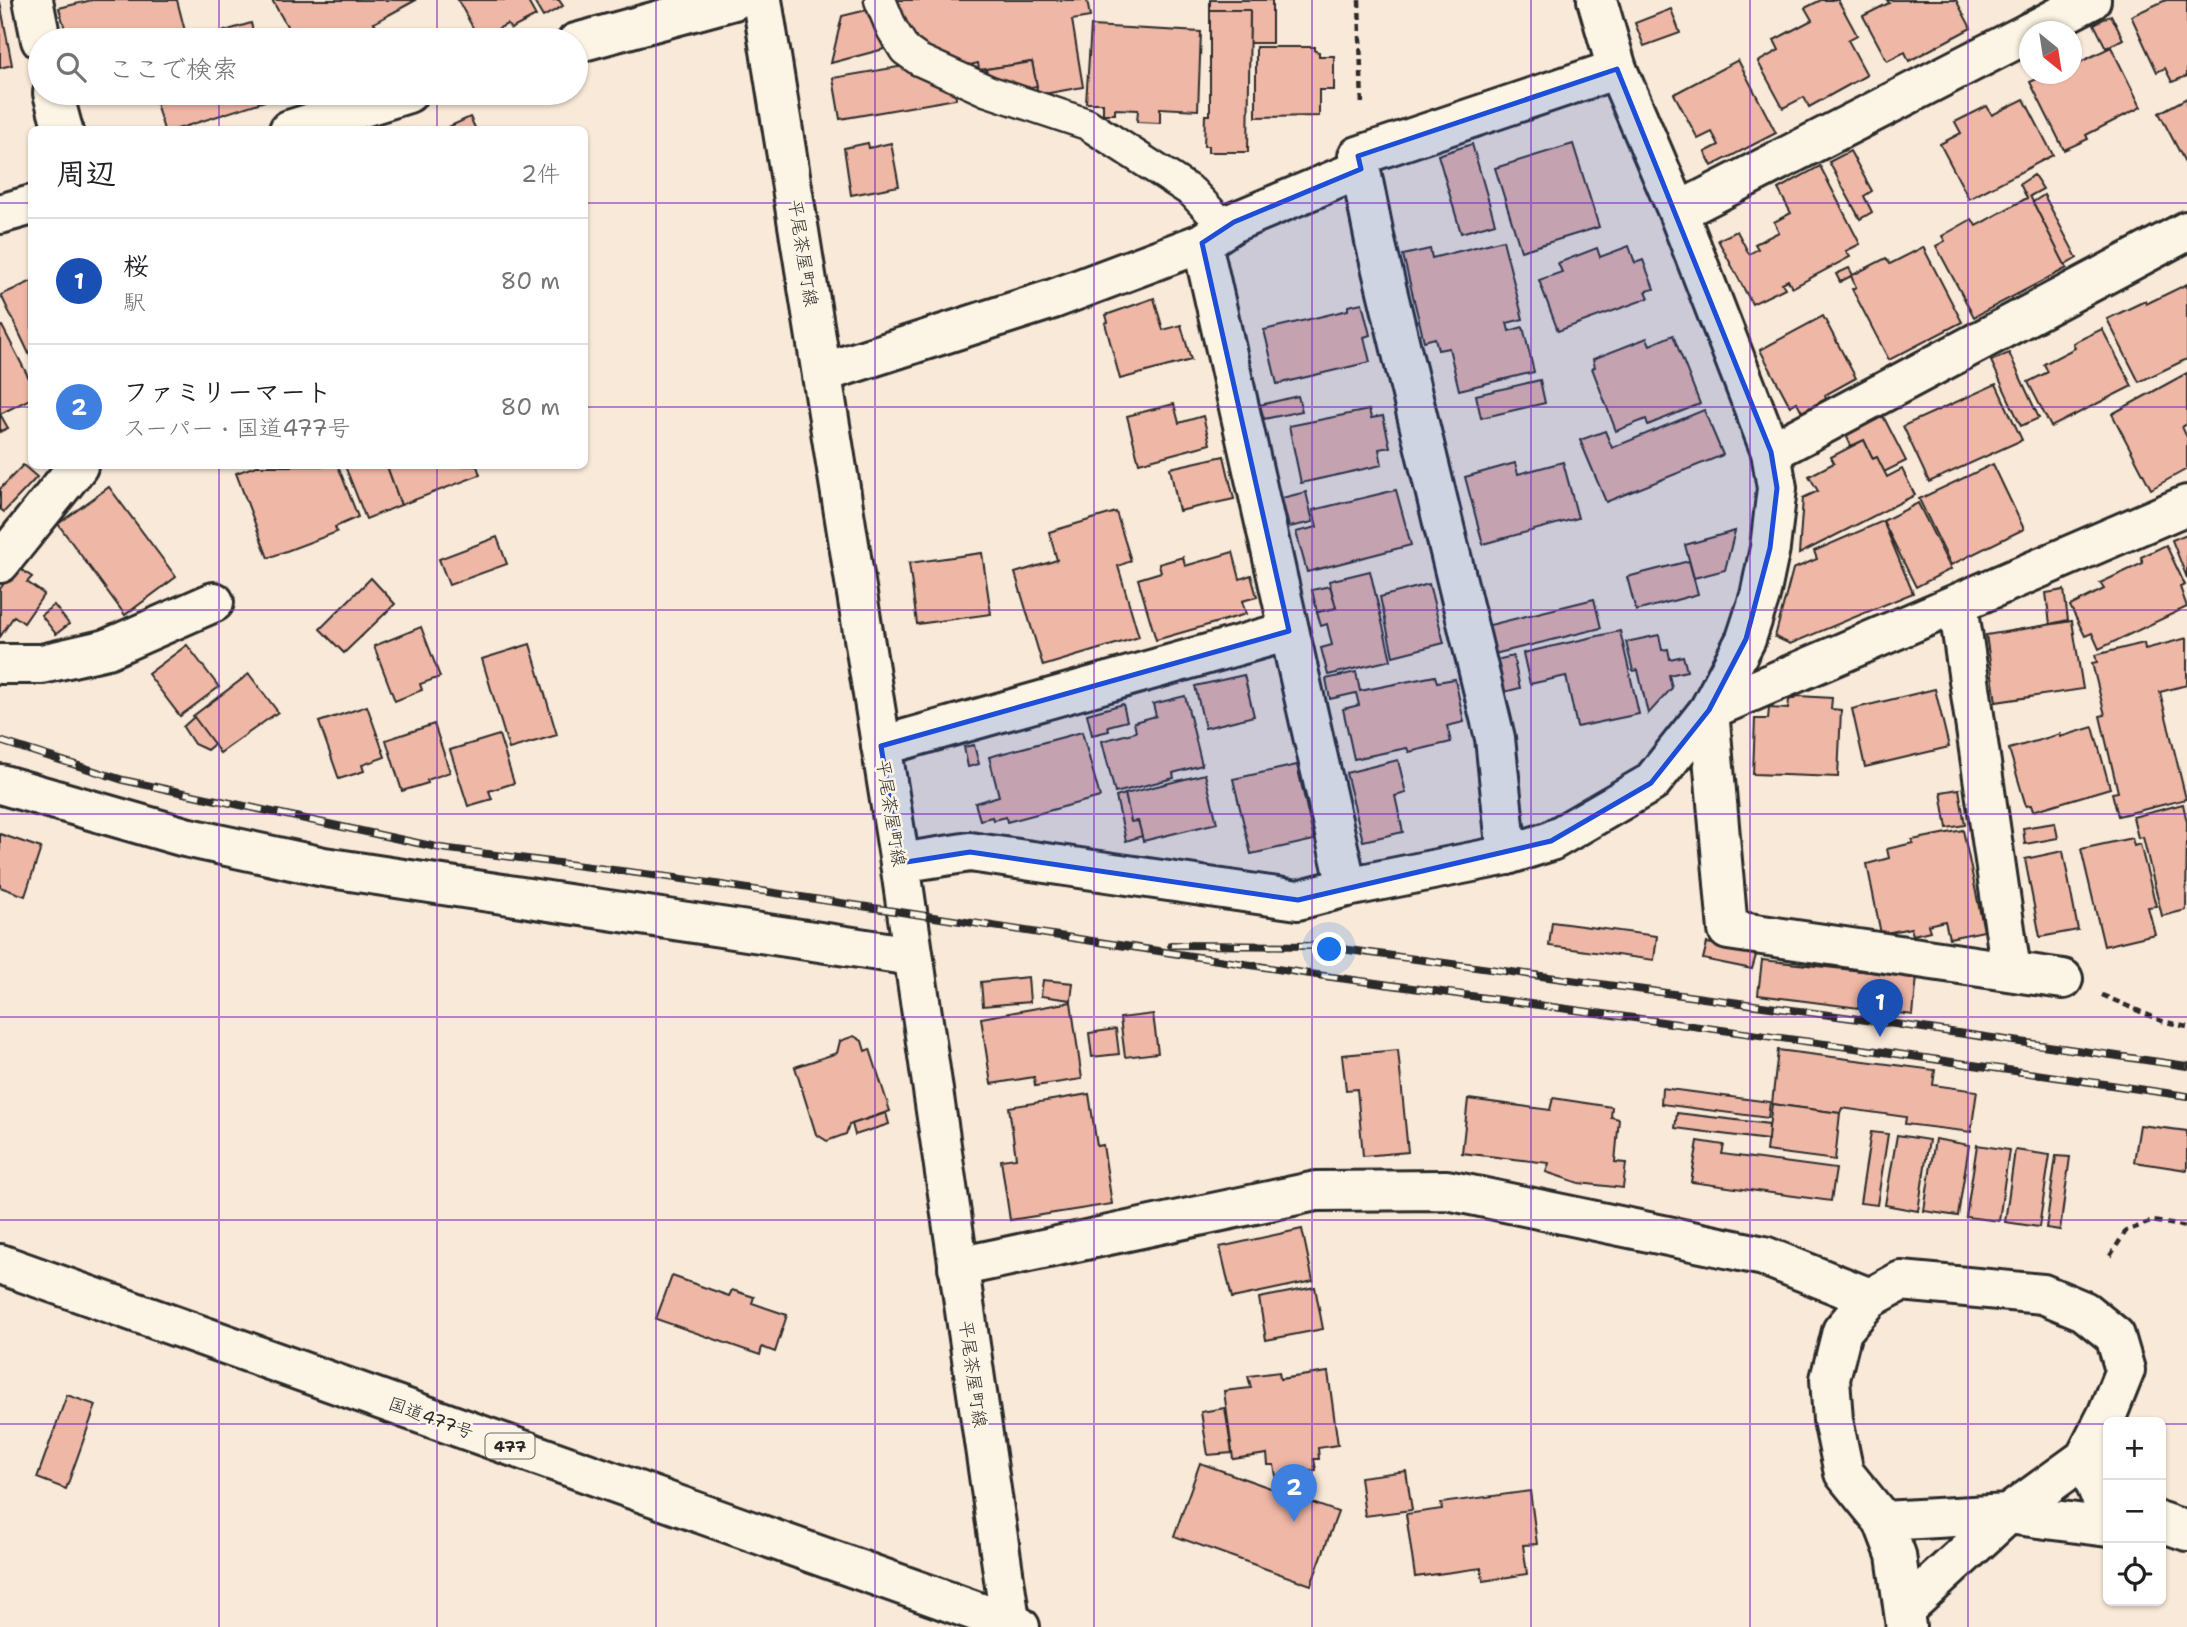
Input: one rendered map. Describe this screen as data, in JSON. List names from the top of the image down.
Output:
{
  "streets": {
    "main road": ["平尾茶屋町線", "国道477号", "477"]
  },
  "crossings": [
    ["平尾茶屋町線", "国道477号"]
  ],
  "north": "bottom right",
  "page": {
    "search": "ここで検索",
    "heading": ["周辺", "2件"],
    "list": [
      {
        "mark": "1",
        "name": "桜",
        "note": "駅",
        "value": "80 m"
      },
      {
        "mark": "2",
        "name": "ファミリーマート",
        "note": "スーパー · 国道477号",
        "value": "80 m"
      }
    ],
    "pins": ["1", "2"],
    "map_buttons": ["+", "−"]
  }
}
